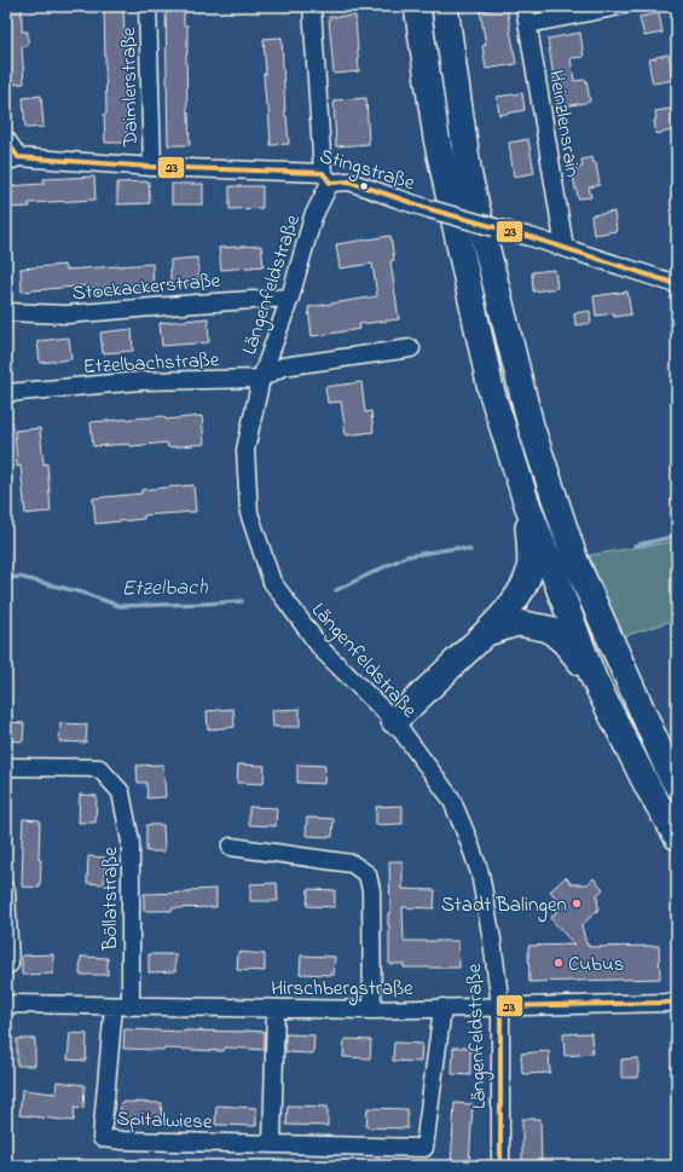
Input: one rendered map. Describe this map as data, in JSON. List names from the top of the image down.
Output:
{
  "streets": {
    "street": [
      "Daimlerstraße",
      "Heinzlensrain",
      "Stingstraße",
      "Längenfeldstraße",
      "Stockackerstraße",
      "Etzelbachstraße",
      "Böllatstraße",
      "Hirschbergstraße",
      "Spitalwiese"
    ]
  },
  "crossings": [
    ["Daimlerstraße", "Stingstraße"],
    ["Heinzlensrain", "Stingstraße"],
    ["Stingstraße", "Längenfeldstraße"],
    ["Längenfeldstraße", "Stockackerstraße"],
    ["Längenfeldstraße", "Etzelbachstraße"],
    ["Längenfeldstraße", "Hirschbergstraße"],
    ["Böllatstraße", "Hirschbergstraße"],
    ["Hirschbergstraße", "Spitalwiese"]
  ],
  "water": ["Etzelbach"],
  "places": ["Stadt Balingen", "Cubus"],
  "lines": ["transit line 23"]
}
